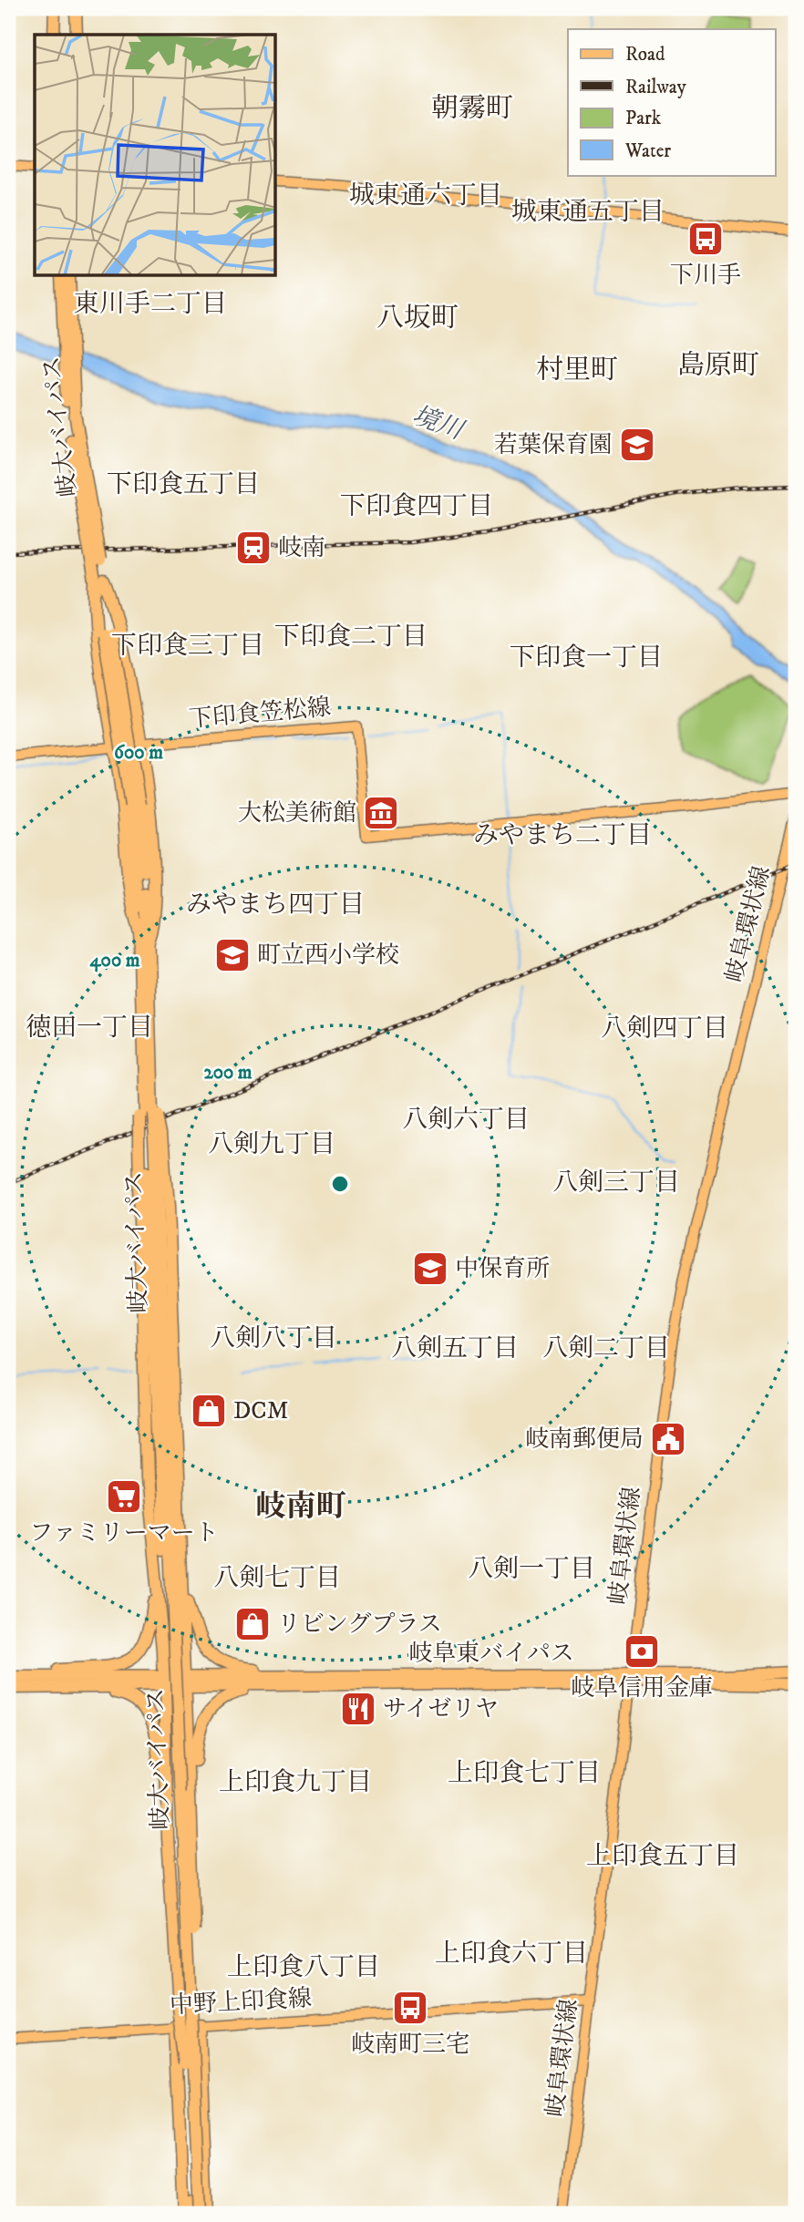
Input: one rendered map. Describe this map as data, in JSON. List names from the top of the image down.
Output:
{
  "streets": {
    "highway": ["岐大バイパス", "岐阜東バイパス"],
    "main road": ["下印食笠松線", "岐阜環状線", "中野上印食線"]
  },
  "crossings": [
    ["岐阜環状線", "岐阜東バイパス"],
    ["岐阜環状線", "中野上印食線"]
  ],
  "districts": [
    "朝霧町",
    "城東通六丁目",
    "城東通五丁目",
    "東川手二丁目",
    "八坂町",
    "島原町",
    "村里町",
    "下印食五丁目",
    "下印食四丁目",
    "下印食二丁目",
    "下印食三丁目",
    "下印食一丁目",
    "みやまち二丁目",
    "みやまち四丁目",
    "徳田一丁目",
    "八剣四丁目",
    "八剣六丁目",
    "八剣九丁目",
    "八剣三丁目",
    "八剣八丁目",
    "八剣五丁目",
    "八剣二丁目",
    "岐南町",
    "八剣一丁目",
    "八剣七丁目",
    "上印食七丁目",
    "上印食九丁目",
    "上印食五丁目",
    "上印食六丁目",
    "上印食八丁目"
  ],
  "water": ["境川"],
  "places": {
    "bus stop": ["下川手", "岐南町三宅"],
    "school or university": ["若葉保育園", "町立西小学校", "中保育所"],
    "station": ["岐南"],
    "museum": ["大松美術館"],
    "shop": ["DCM", "リビングプラス"],
    "public building": ["岐南郵便局"],
    "supermarket": ["ファミリーマート"],
    "bank": ["岐阜信用金庫"],
    "restaurant": ["サイゼリヤ"]
  },
  "legend": [
    "Road",
    "Railway",
    "Park",
    "Water"
  ],
  "rings": ["600 m", "400 m", "200 m"]
}
